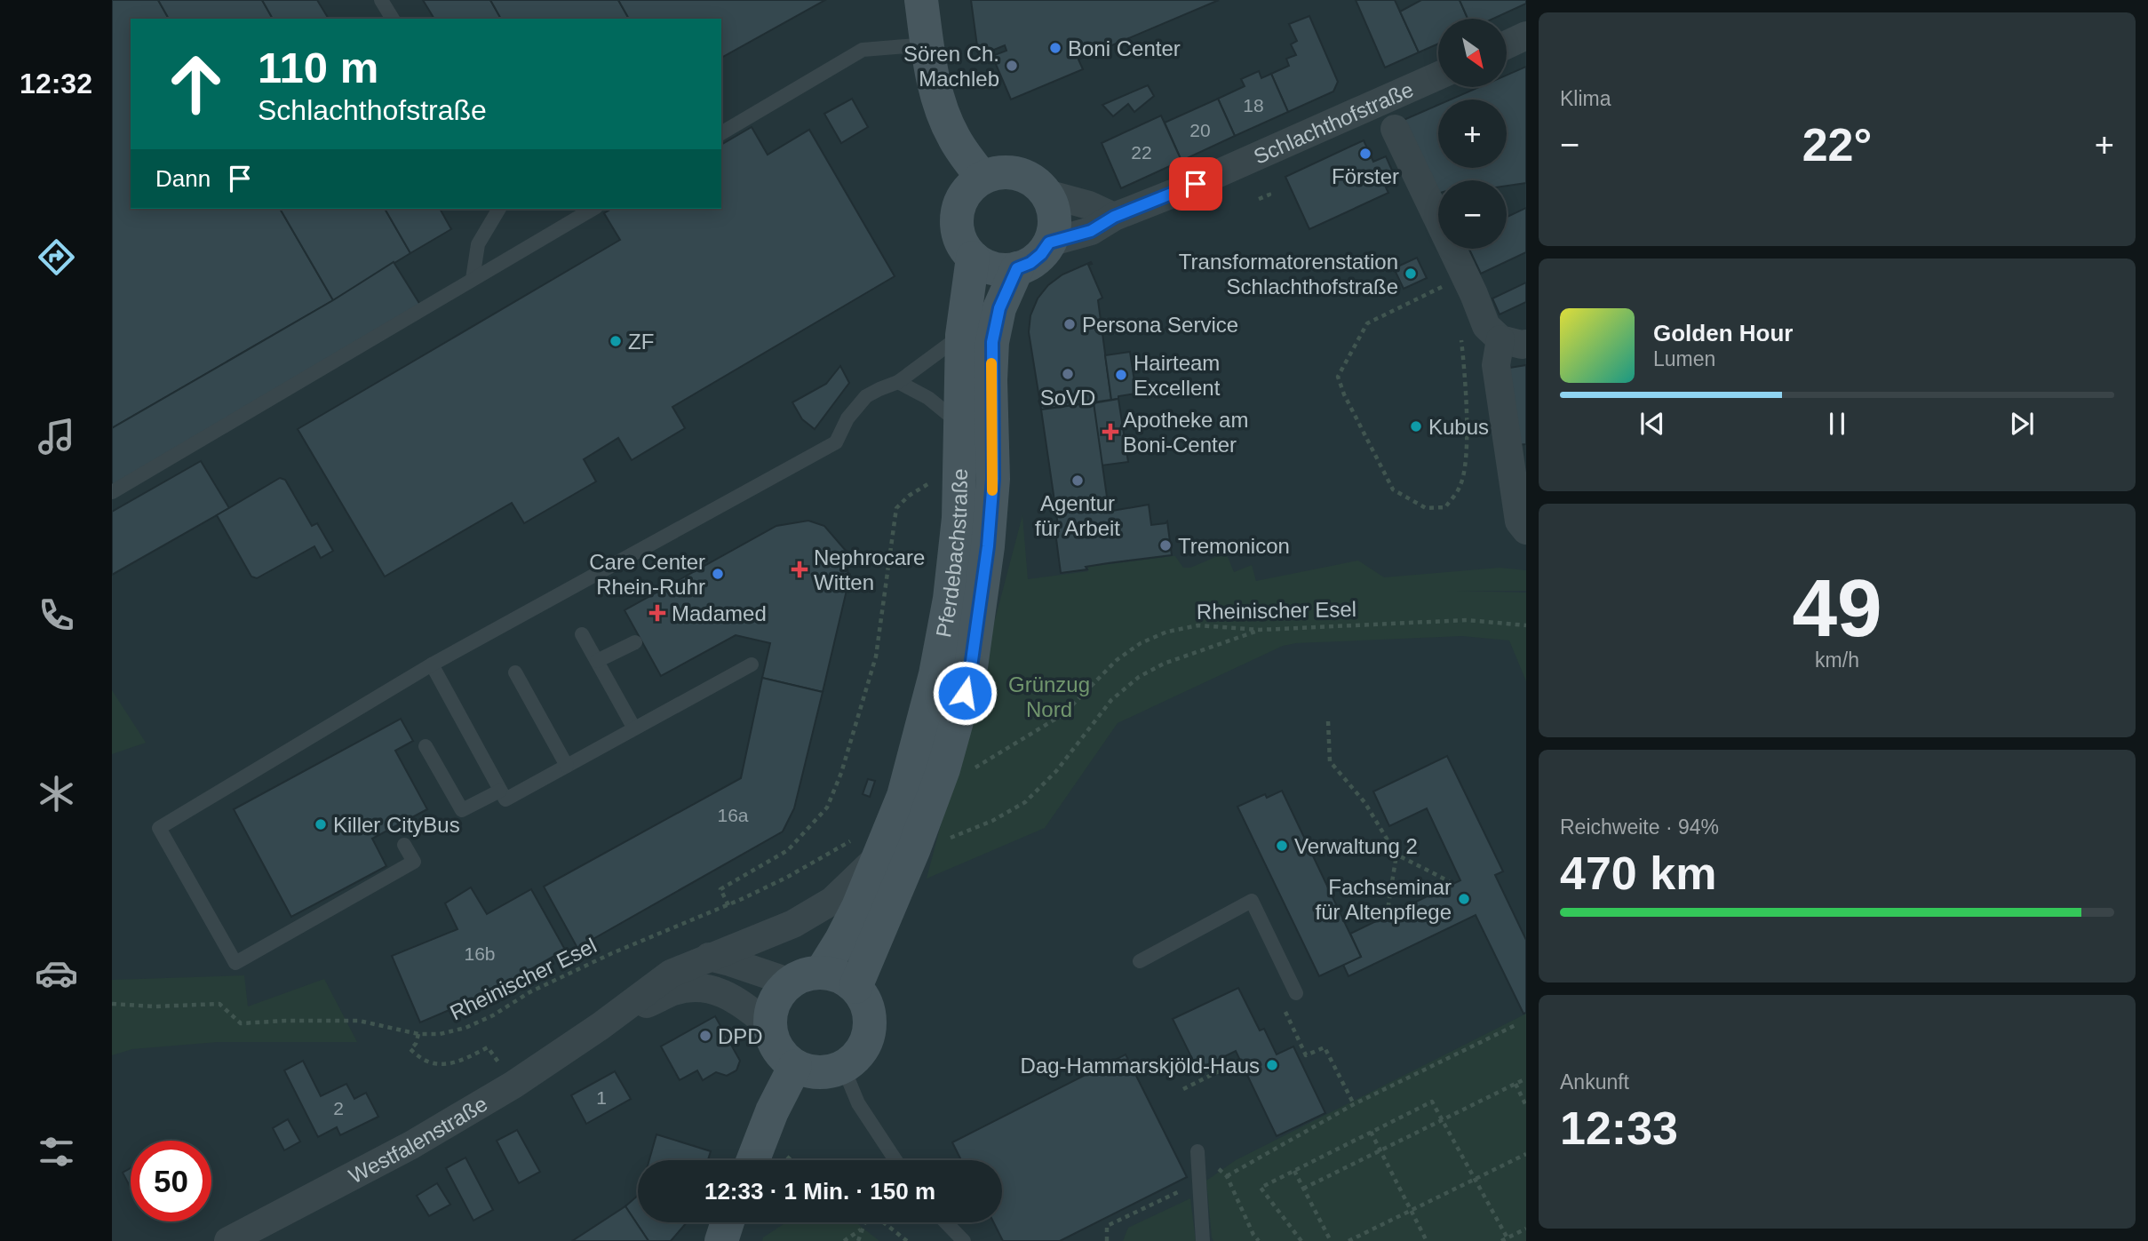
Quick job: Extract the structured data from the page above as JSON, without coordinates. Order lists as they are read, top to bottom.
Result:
{
  "streets": {
    "main road": ["Pferdebachstraße"],
    "street": ["Schlachthofstraße", "Westfalenstraße"],
    "path": ["Rheinischer Esel"]
  },
  "crossings": [
    ["Schlachthofstraße", "Pferdebachstraße"],
    ["Pferdebachstraße", "Westfalenstraße"]
  ],
  "parks": ["Grünzug Nord"],
  "places": {
    "other": [
      "Boni Center",
      "Sören Ch. Machleb",
      "Förster",
      "Transformatorenstation Schlachthofstraße",
      "Persona Service",
      "ZF",
      "SoVD",
      "Hairteam Excellent",
      "Kubus",
      "Agentur für Arbeit",
      "Tremonicon",
      "Care Center Rhein-Ruhr",
      "Killer CityBus",
      "Verwaltung 2",
      "Fachseminar für Altenpflege",
      "DPD",
      "Dag-Hammarskjöld-Haus"
    ],
    "health": ["Apotheke am Boni-Center", "Nephrocare Witten", "Madamed"]
  },
  "house_numbers": [
    "18",
    "20",
    "22",
    "16a",
    "16b",
    "1",
    "2"
  ],
  "north": "bottom right",
  "page": {
    "tabs": "12:32",
    "tile": [
      "Klima",
      ["49", "km/h"],
      ["Reichweite · 94%", "470 km"],
      ["Ankunft", "12:33"]
    ],
    "map_buttons": ["+", "−"],
    "turn": ["110 m", "Schlachthofstraße"],
    "heat": ["−", "22°", "+"],
    "then": "Dann",
    "song": ["Golden Hour", "Lumen"],
    "limit": "50",
    "trip": "12:33 · 1 Min. · 150 m"
  }
}
